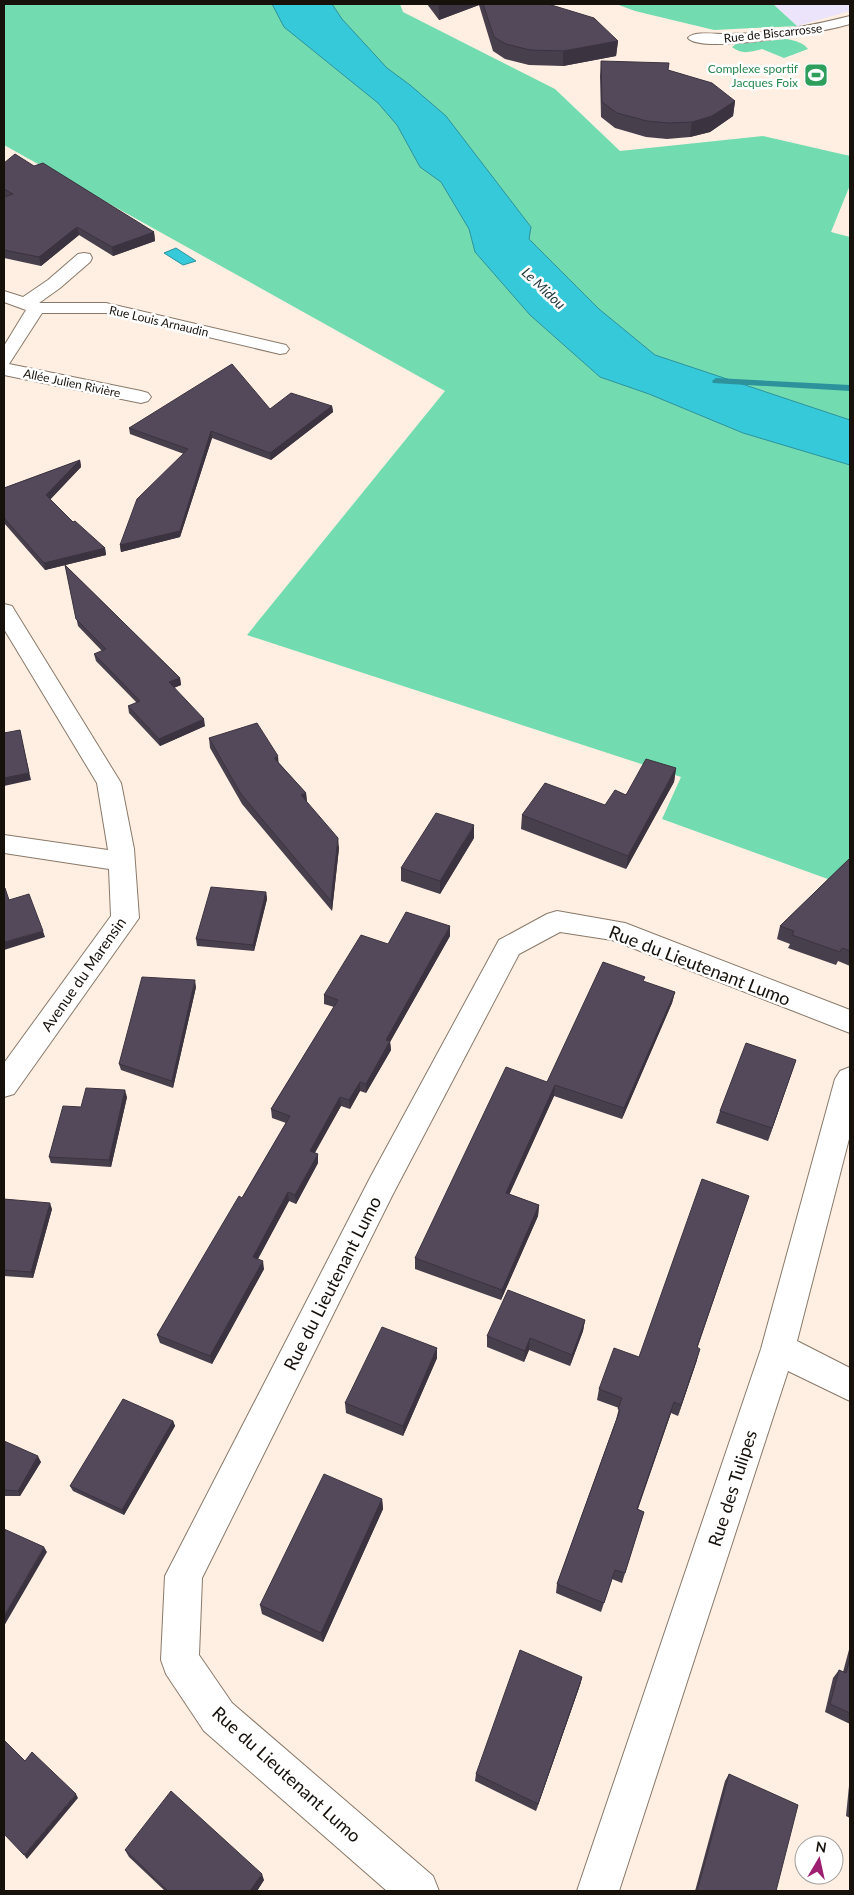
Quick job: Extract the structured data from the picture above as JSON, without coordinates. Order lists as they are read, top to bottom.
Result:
{
  "streets": {
    "street": [
      "Rue de Biscarrosse",
      "Rue Louis Arnaudin",
      "Allée Julien Rivière",
      "Rue du Lieutenant Lumo",
      "Avenue du Marensin",
      "Rue des Tulipes"
    ]
  },
  "water": ["Le Midou"],
  "places": {
    "sports": ["Complexe sportif Jacques Foix"]
  },
  "north": "top"
}
